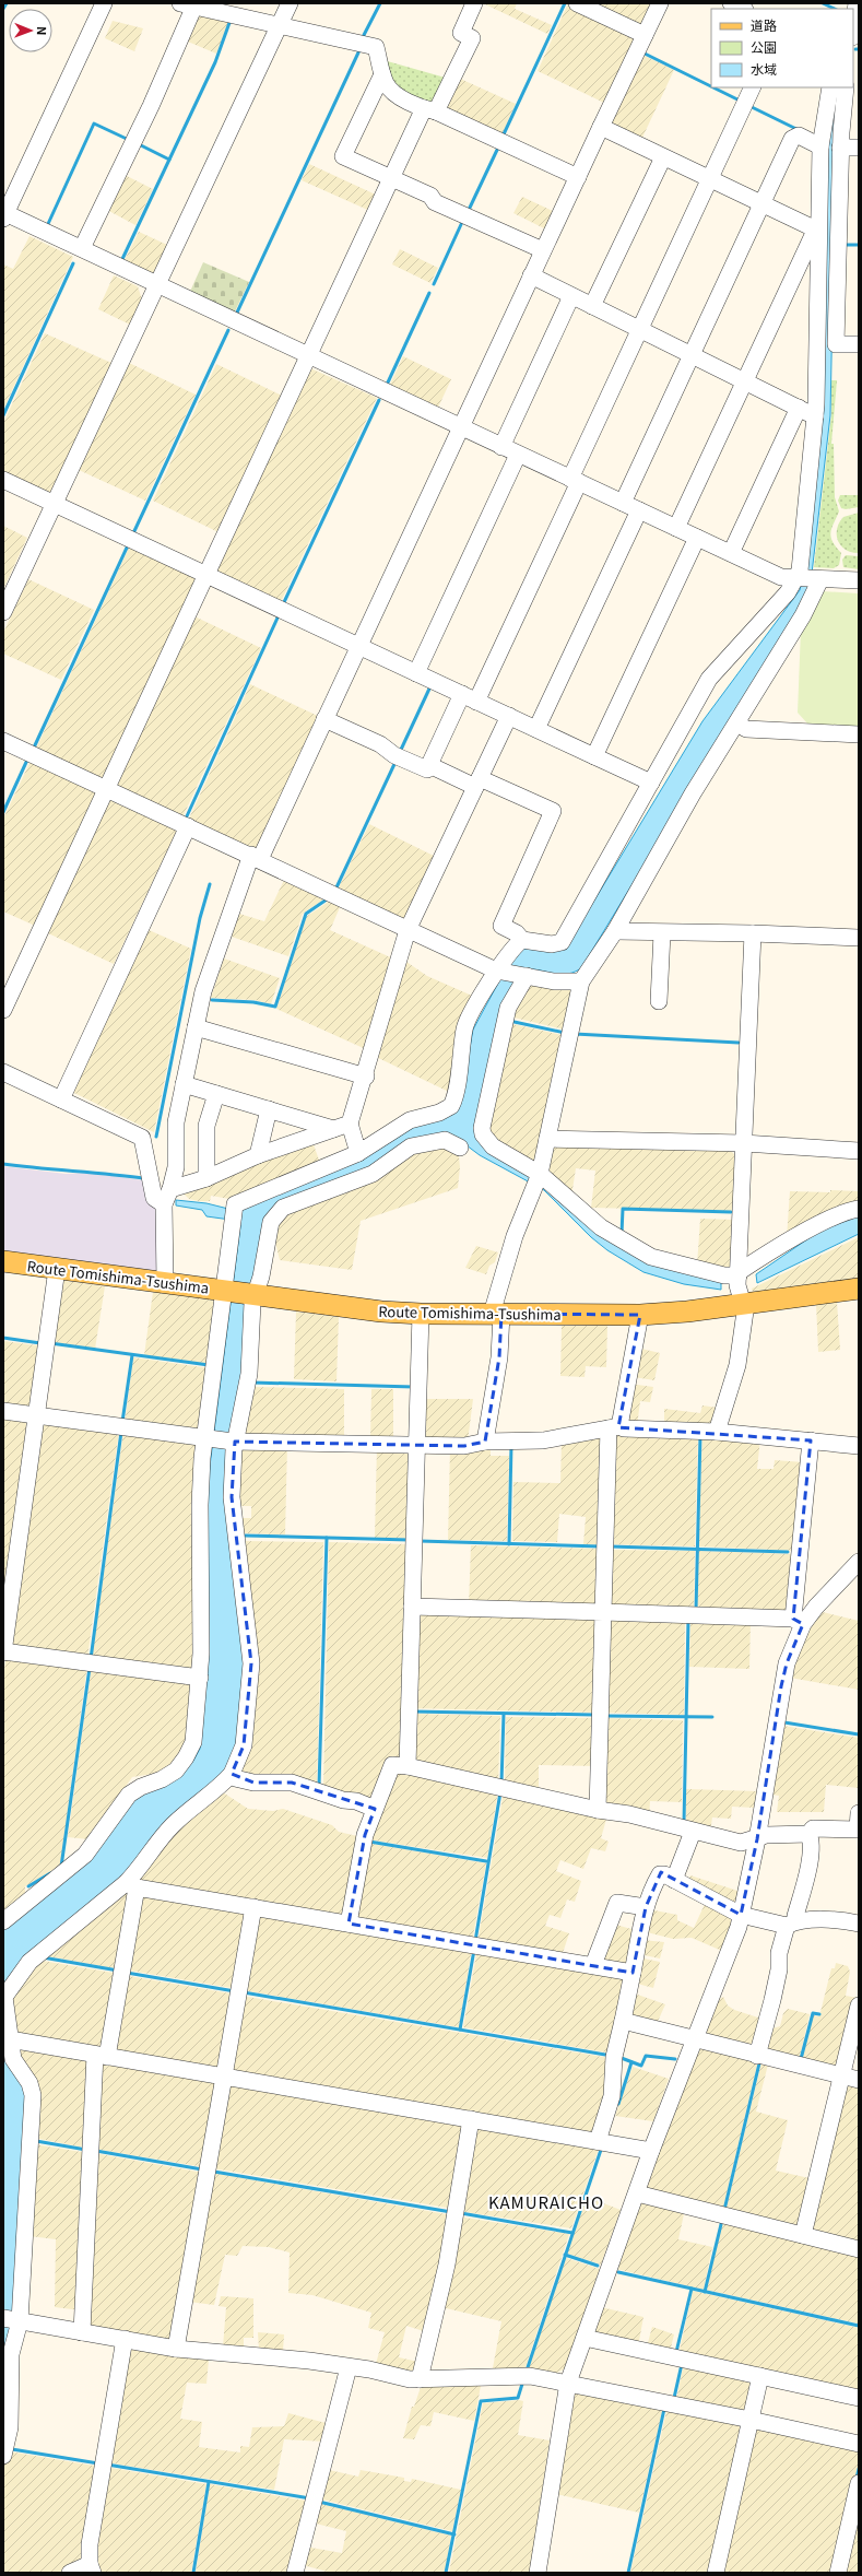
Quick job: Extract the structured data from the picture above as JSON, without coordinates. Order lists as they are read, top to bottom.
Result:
{
  "streets": {
    "main road": ["Route Tomishima-Tsushima"]
  },
  "districts": ["KAMURAICHO"],
  "legend": ["道路", "公園", "水域"],
  "north": "right"
}
